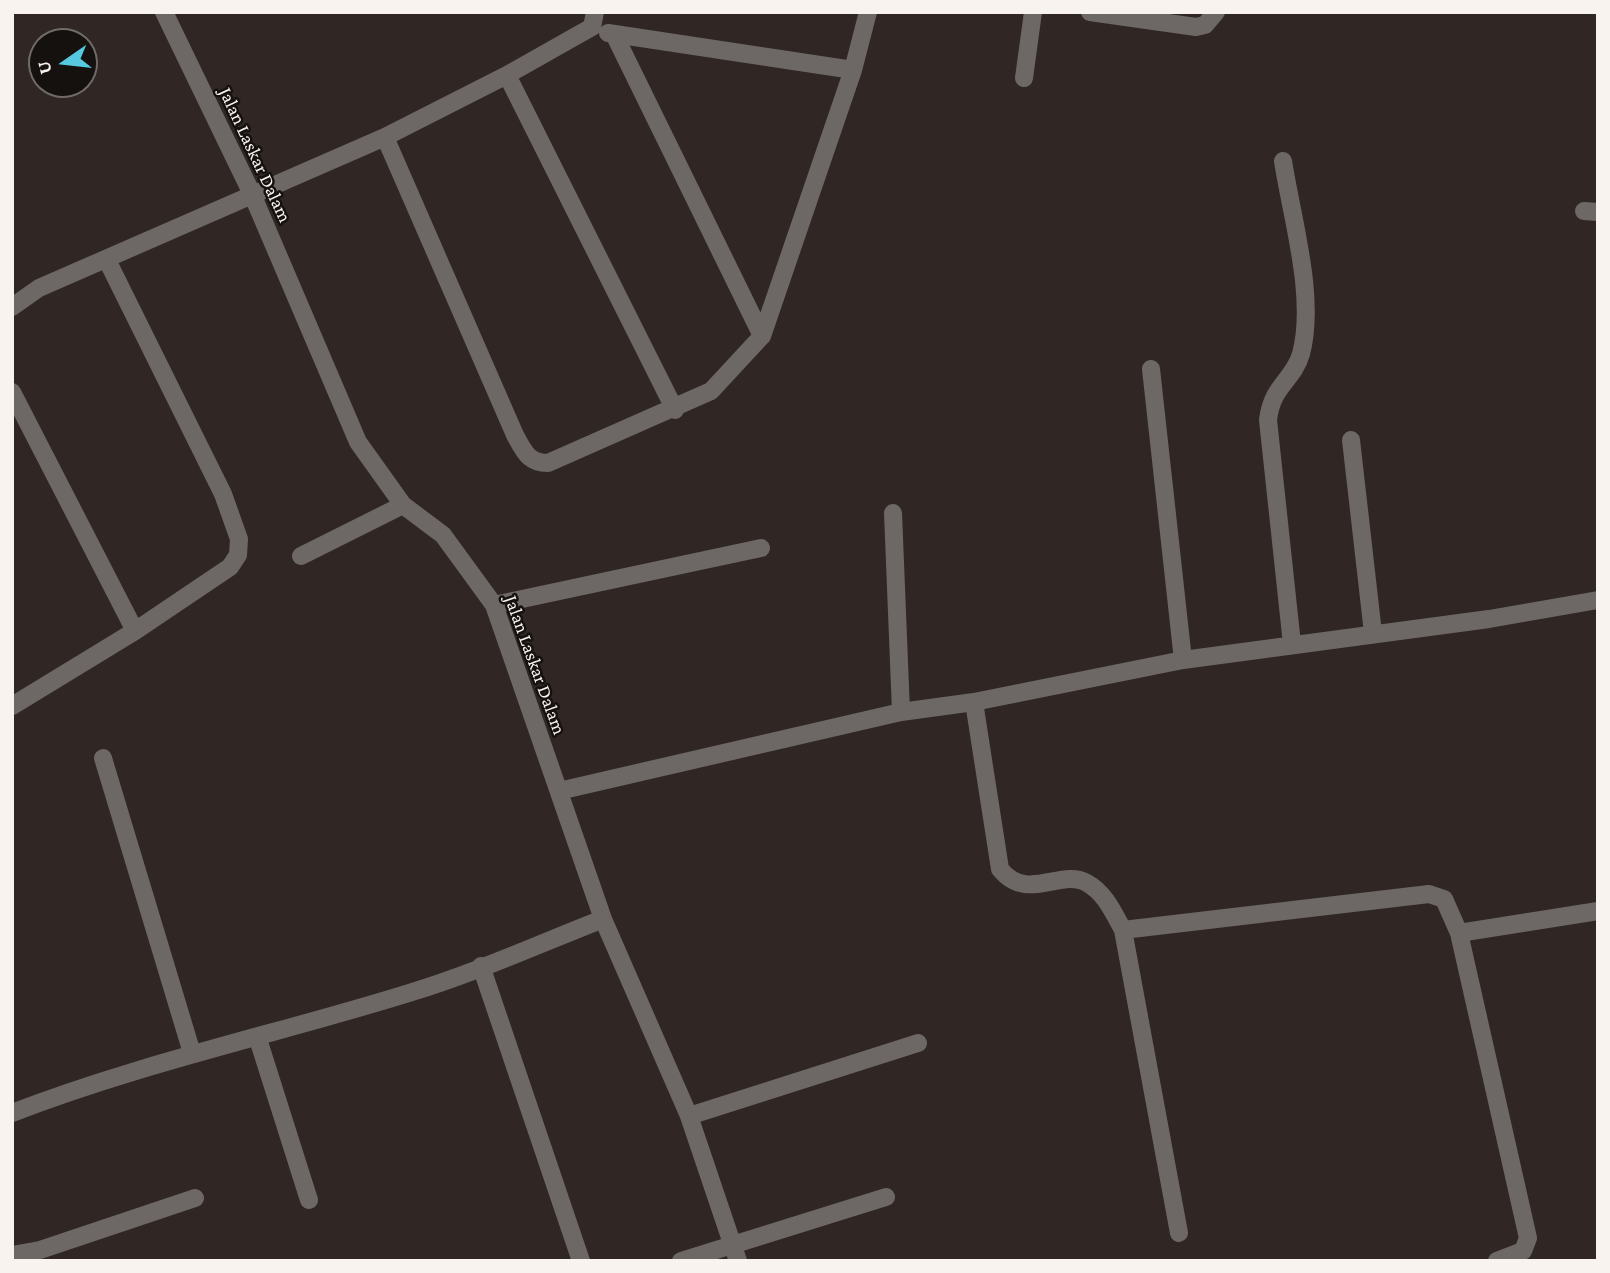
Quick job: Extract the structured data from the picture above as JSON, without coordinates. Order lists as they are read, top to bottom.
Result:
{
  "streets": {
    "street": ["Jalan Laskar Dalam"]
  },
  "north": "left"
}
